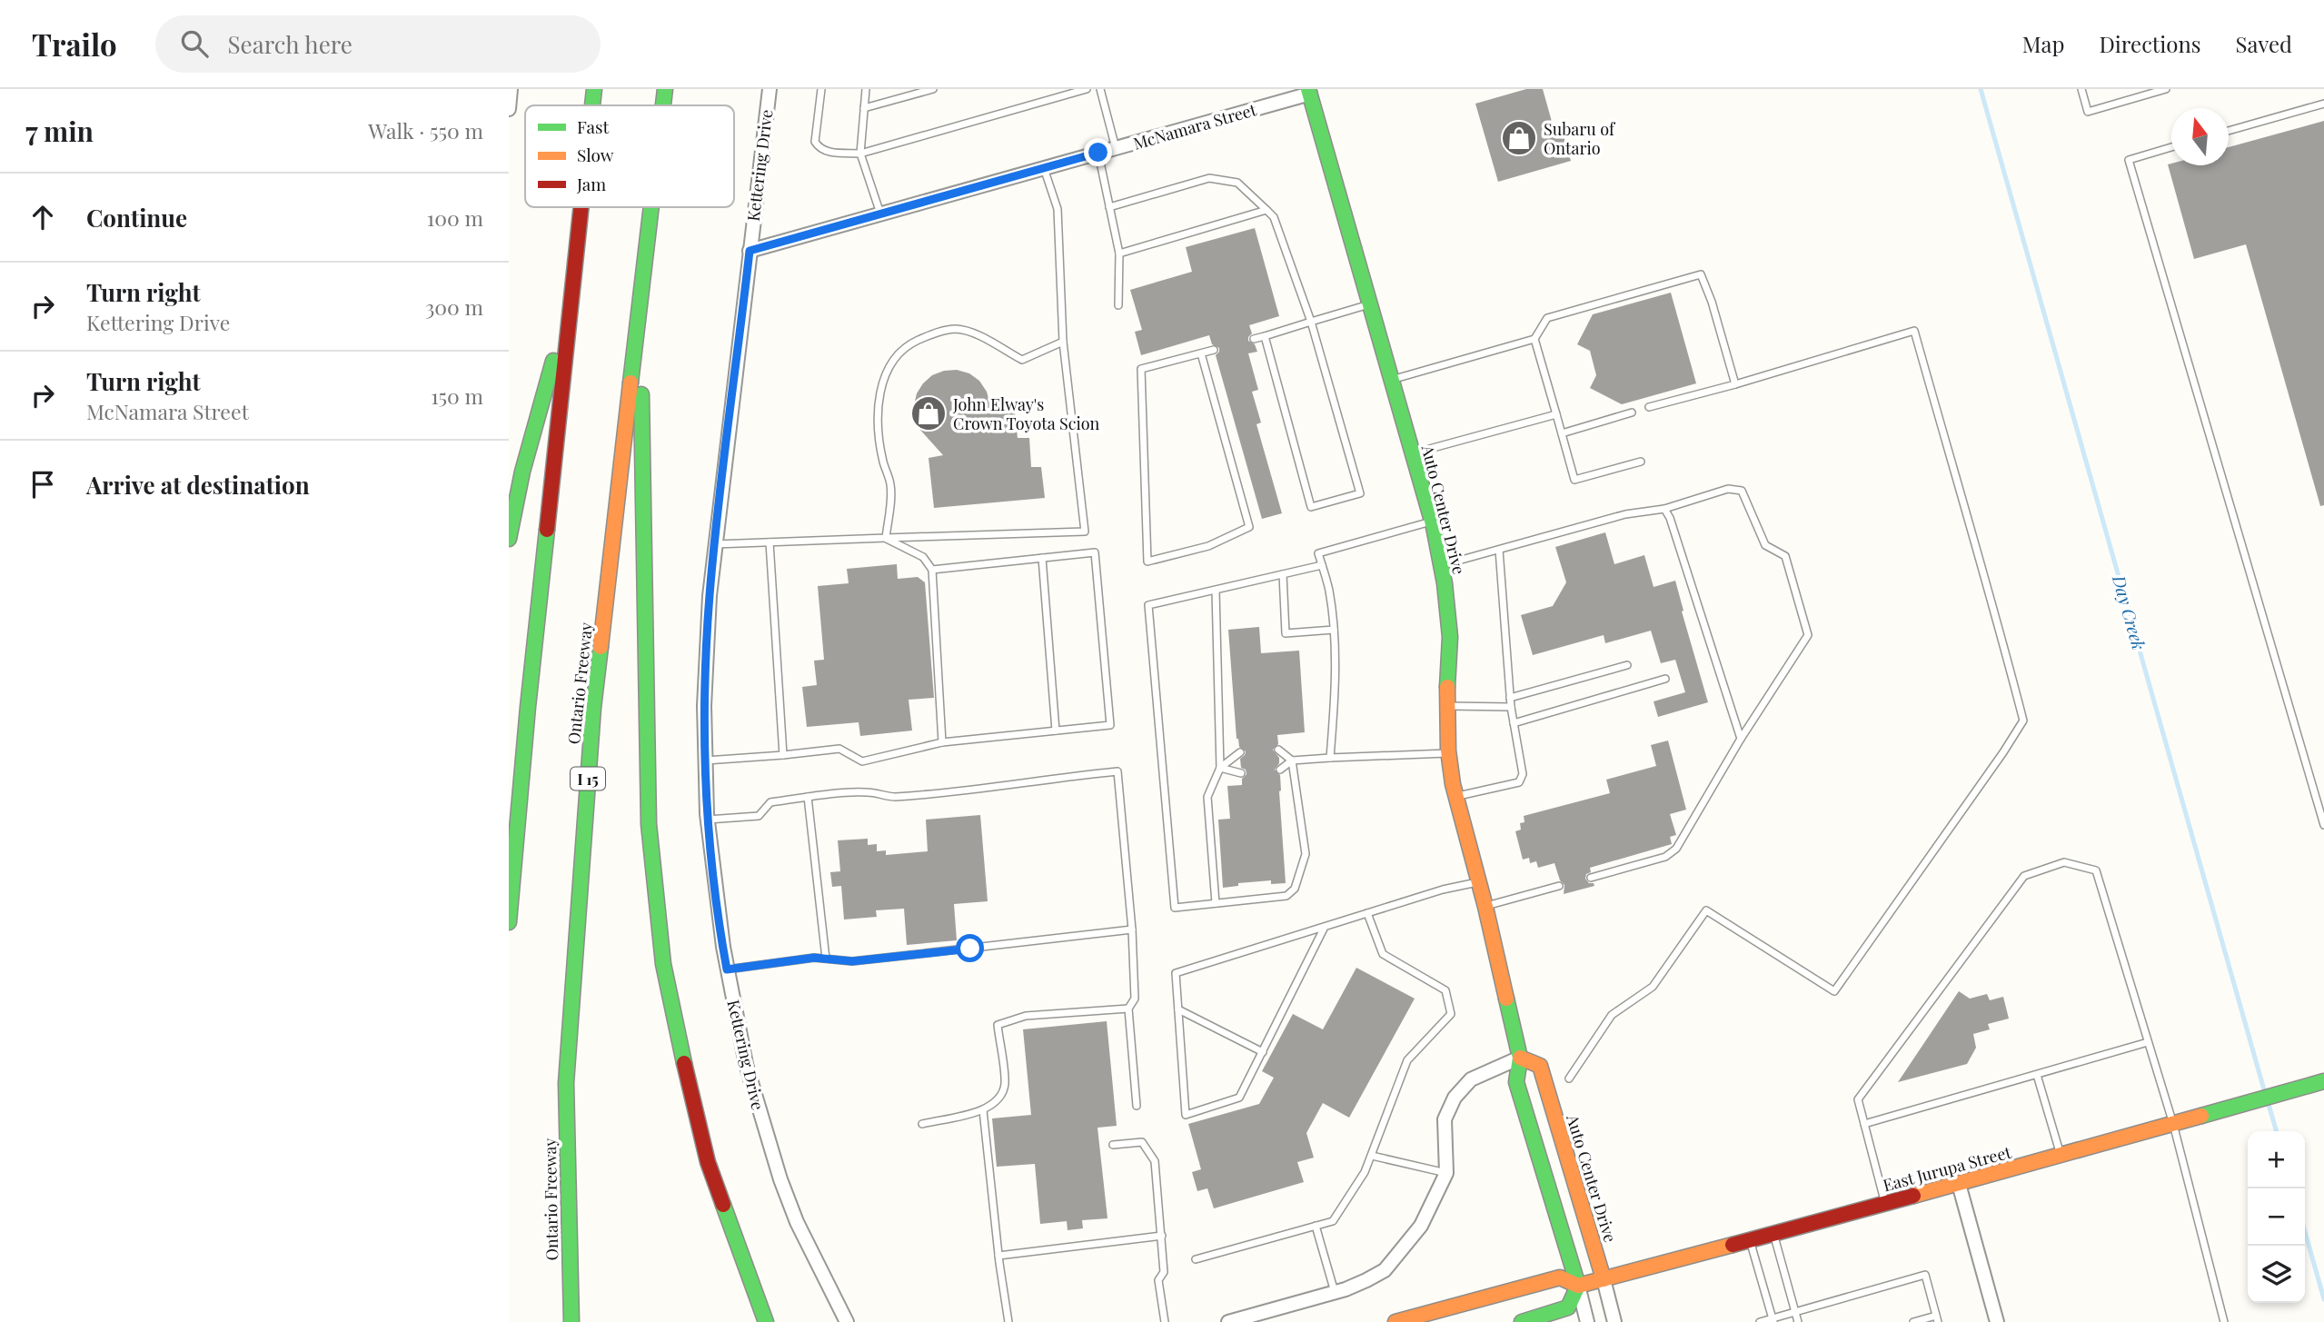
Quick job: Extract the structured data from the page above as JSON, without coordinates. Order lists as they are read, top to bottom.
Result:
{
  "streets": {
    "main road": [
      "Auto Center Drive",
      "Ontario Freeway",
      "I 15",
      "East Jurupa Street"
    ],
    "street": ["McNamara Street", "Kettering Drive"]
  },
  "crossings": [
    ["McNamara Street", "Kettering Drive"],
    ["McNamara Street", "Auto Center Drive"],
    ["Auto Center Drive", "East Jurupa Street"]
  ],
  "water": ["Day Creek"],
  "places": {
    "shop": ["Subaru of Ontario", "John Elway's Crown Toyota Scion"]
  },
  "legend": ["Fast", "Slow", "Jam"],
  "north": "top",
  "page": {
    "header": "Trailo",
    "search": "Search here",
    "nav": ["Map", "Directions", "Saved"],
    "heading": ["7 min", "Walk · 550 m"],
    "list": [
      ["Continue", "100 m"],
      ["Turn right", "Kettering Drive", "300 m"],
      ["Turn right", "McNamara Street", "150 m"],
      "Arrive at destination"
    ],
    "map_buttons": ["+", "−"]
  }
}
